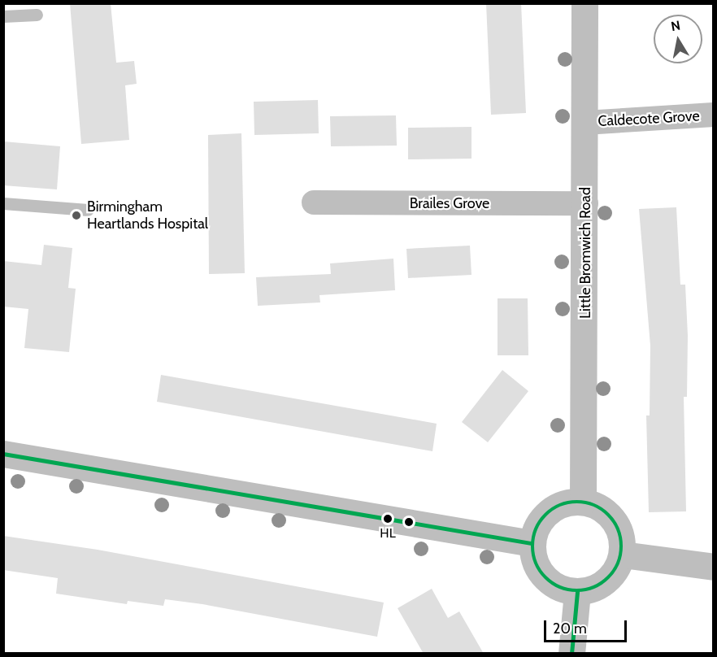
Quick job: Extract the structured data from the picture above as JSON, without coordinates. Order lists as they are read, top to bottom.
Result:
{
  "streets": {
    "street": ["Caldecote Grove", "Brailes Grove", "Little Bromwich Road"]
  },
  "crossings": [
    ["Caldecote Grove", "Little Bromwich Road"],
    ["Brailes Grove", "Little Bromwich Road"]
  ],
  "places": ["Birmingham Heartlands Hospital", "HL"],
  "scale_bar": "20 m",
  "north": "top"
}
